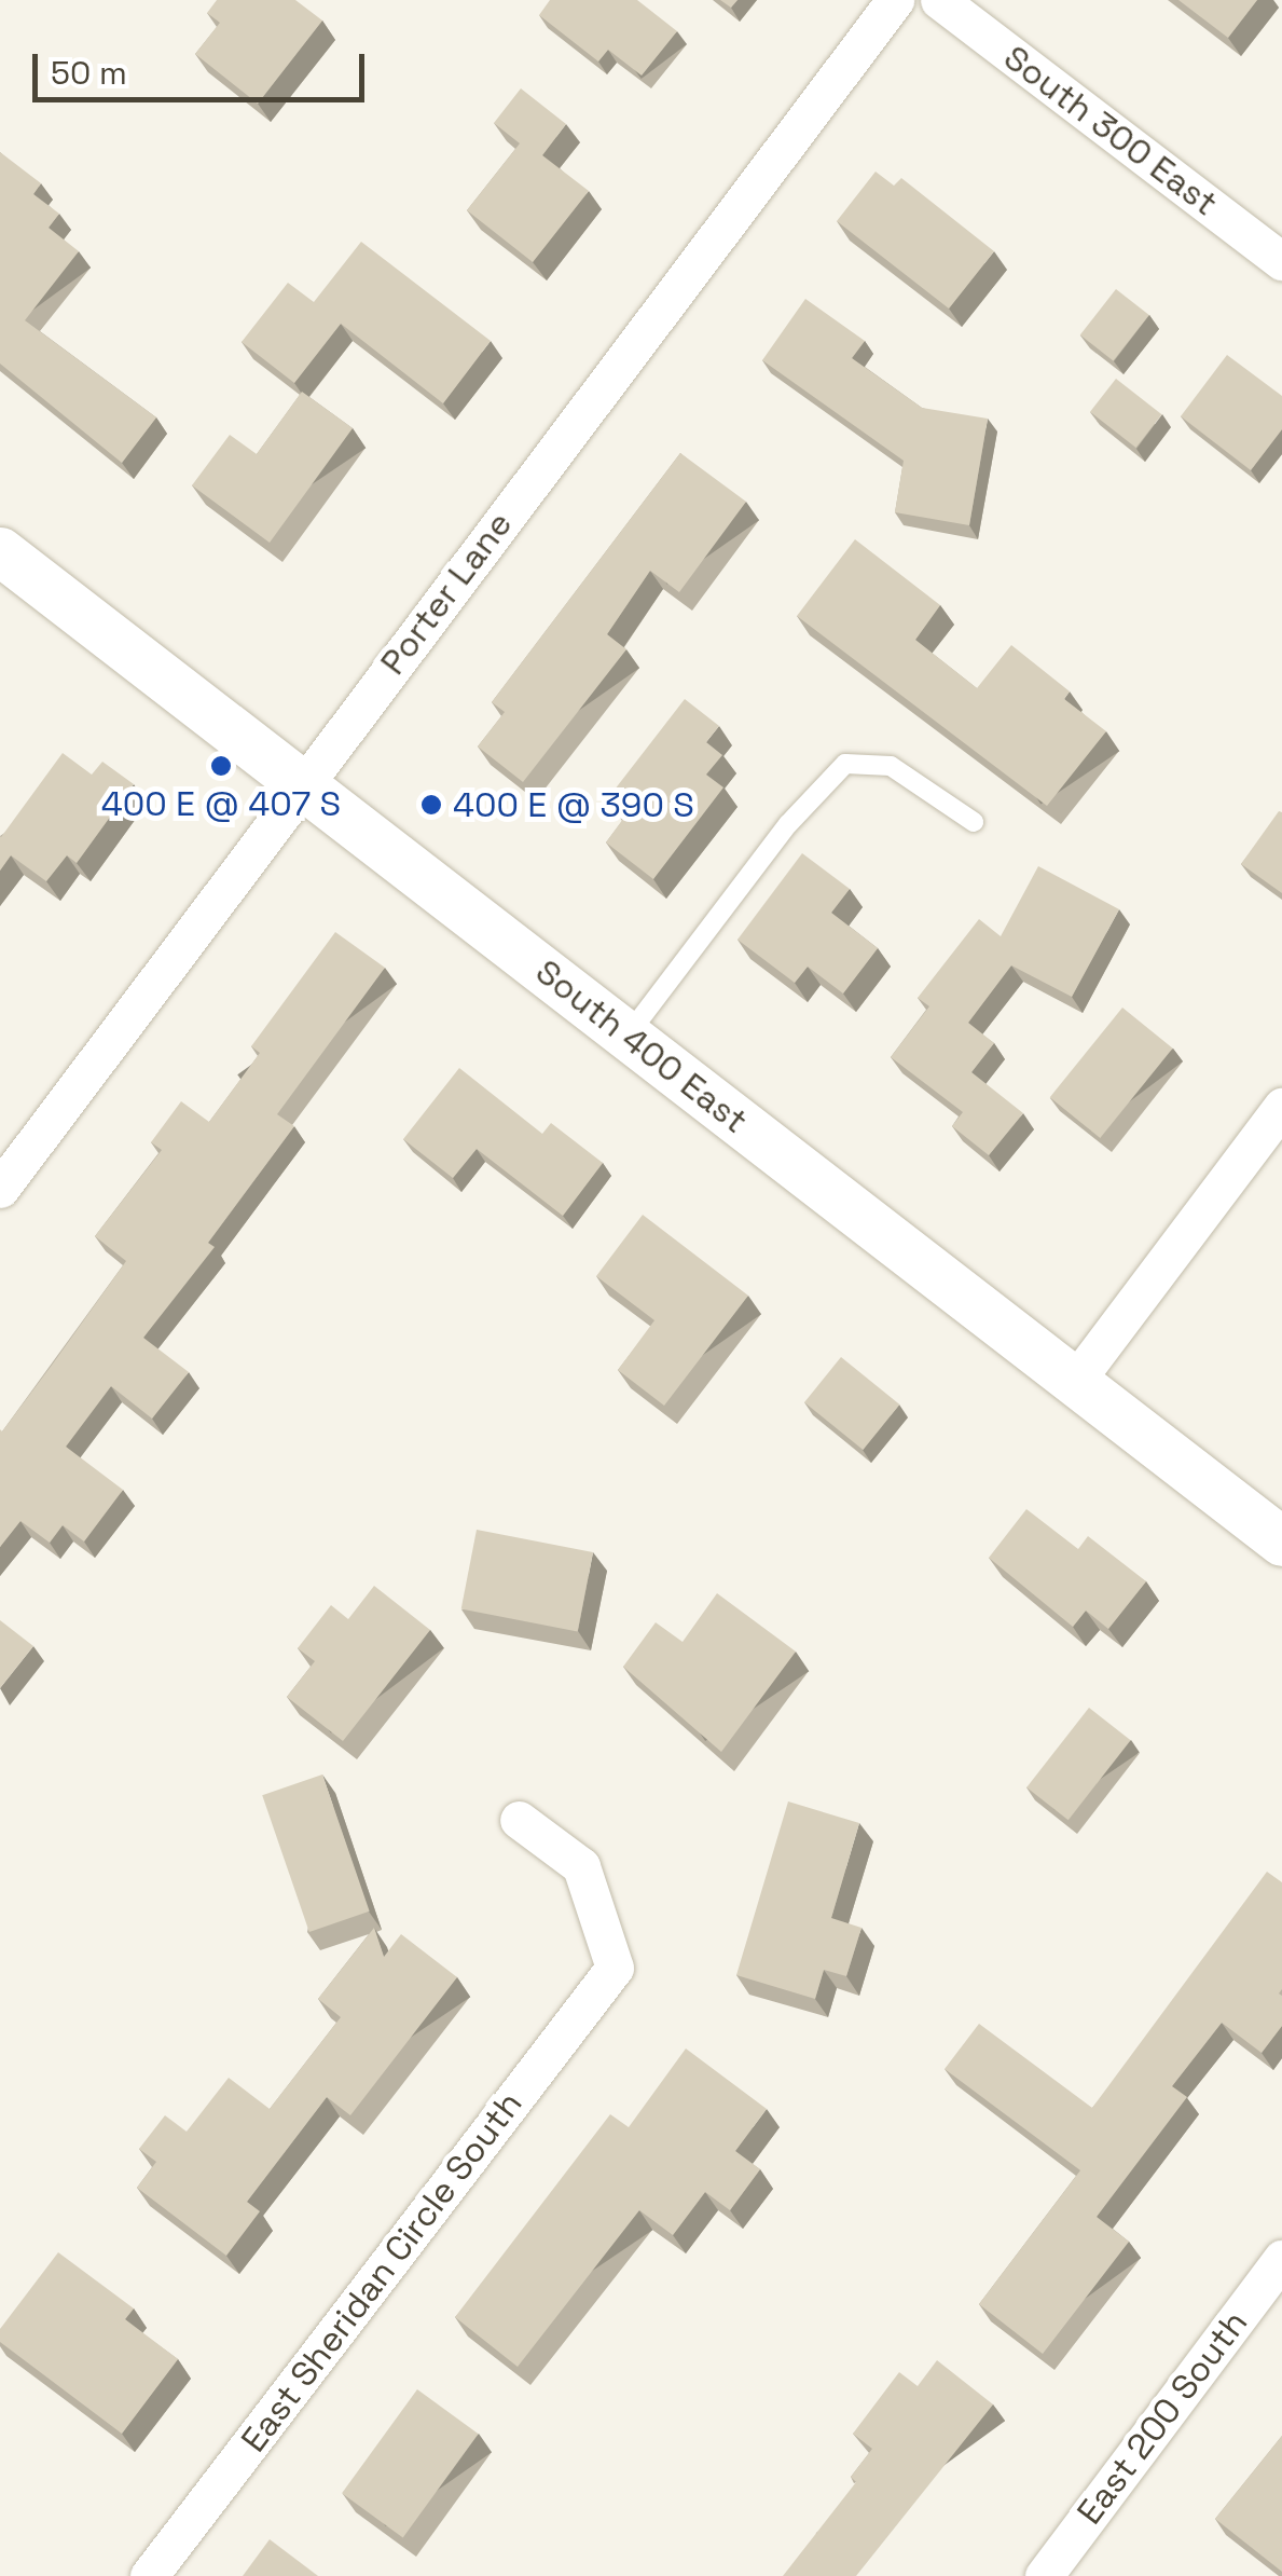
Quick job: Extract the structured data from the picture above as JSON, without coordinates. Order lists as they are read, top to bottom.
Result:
{
  "streets": {
    "street": [
      "South 300 East",
      "Porter Lane",
      "South 400 East",
      "East Sheridan Circle South",
      "East 200 South"
    ]
  },
  "crossings": [
    ["Porter Lane", "South 400 East"]
  ],
  "places": ["400 E @ 407 S", "400 E @ 390 S"],
  "scale_bar": "50 m"
}
